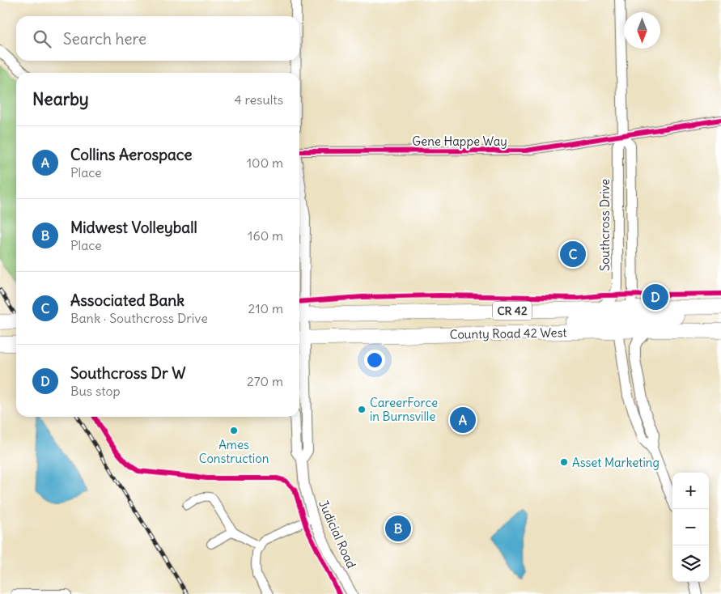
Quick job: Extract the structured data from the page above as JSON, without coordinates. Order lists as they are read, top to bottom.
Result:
{
  "streets": {
    "highway": ["CR 42", "County Road 42 West"],
    "street": ["Gene Happe Way", "Southcross Drive", "Judicial Road"]
  },
  "crossings": [
    ["Gene Happe Way", "Southcross Drive"],
    ["Southcross Drive", "County Road 42 West"],
    ["County Road 42 West", "Judicial Road"]
  ],
  "places": ["CareerForce in Burnsville", "Ames Construction", "Asset Marketing"],
  "north": "bottom",
  "page": {
    "search": "Search here",
    "heading": ["Nearby", "4 results"],
    "list": [
      {
        "mark": "A",
        "name": "Collins Aerospace",
        "note": "Place",
        "value": "100 m"
      },
      {
        "mark": "B",
        "name": "Midwest Volleyball",
        "note": "Place",
        "value": "160 m"
      },
      {
        "mark": "C",
        "name": "Associated Bank",
        "note": "Bank · Southcross Drive",
        "value": "210 m"
      },
      {
        "mark": "D",
        "name": "Southcross Dr W",
        "note": "Bus stop",
        "value": "270 m"
      }
    ],
    "pins": [
      "C",
      "D",
      "A",
      "B"
    ],
    "map_buttons": ["+", "−"]
  }
}
